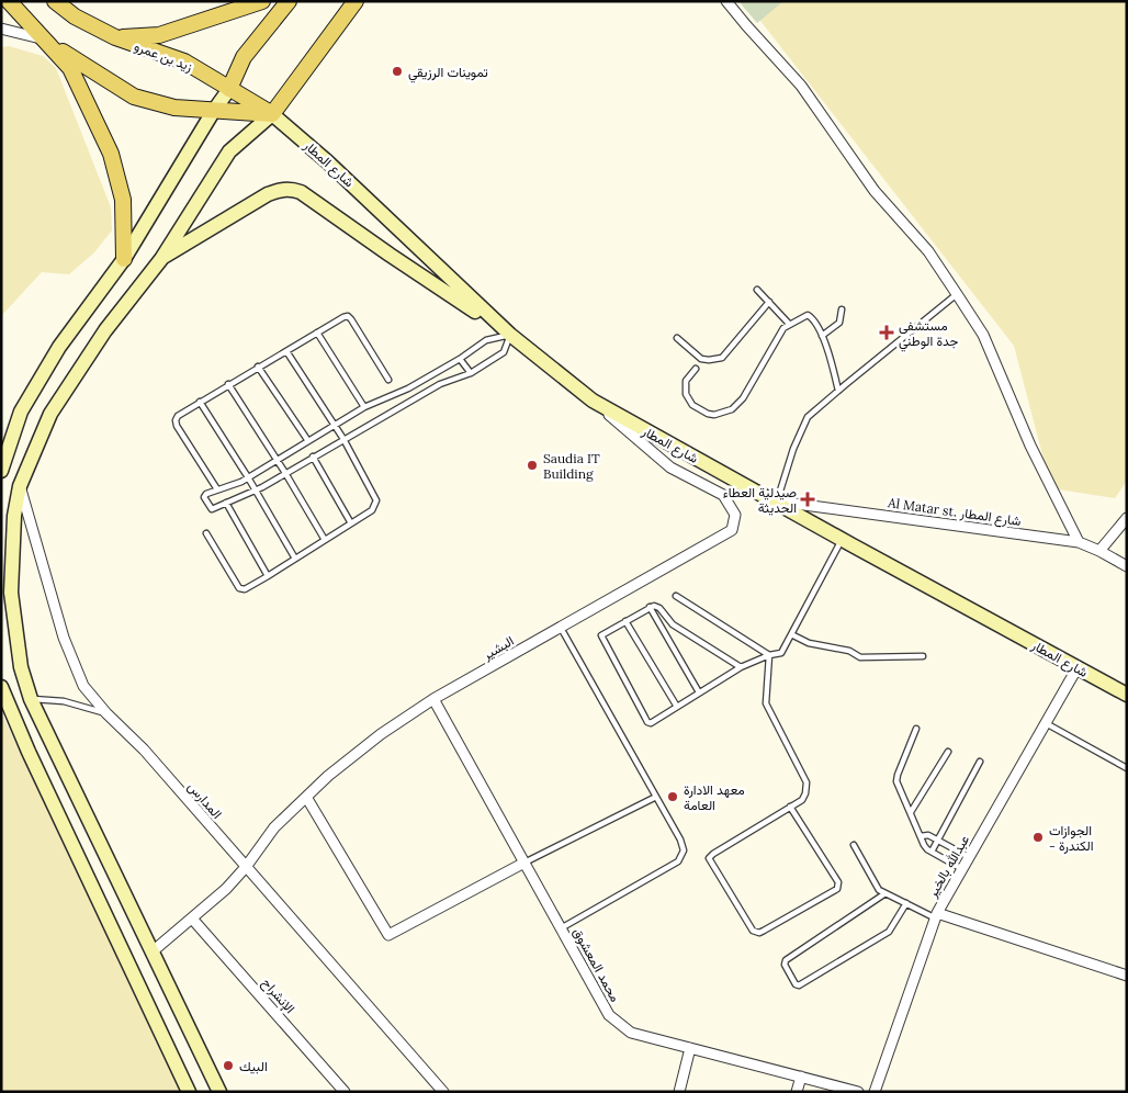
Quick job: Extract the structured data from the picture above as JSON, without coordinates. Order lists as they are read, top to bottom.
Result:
{
  "streets": {
    "main road": ["زيد بن عمرو", "شارع المطار"],
    "street": [
      "Al Matar st. شارع المطار",
      "البشير",
      "المدارس",
      "عبدالله بالخير",
      "محمد المعشوق",
      "الإنشراح"
    ]
  },
  "crossings": [
    ["زيد بن عمرو", "شارع المطار"],
    ["شارع المطار", "Al Matar st. شارع المطار"],
    ["شارع المطار", "البشير"],
    ["شارع المطار", "عبدالله بالخير"],
    ["البشير", "المدارس"],
    ["البشير", "محمد المعشوق"],
    ["البشير", "الإنشراح"]
  ],
  "places": {
    "other": [
      "تموينات الرزيقي",
      "Saudia IT Building",
      "معهد الادارة العامة",
      "الجوازات - الكندرة",
      "البيك"
    ],
    "health": ["مستشفى جدة الوطني", "صيدلية العطاء الحديثة"]
  }
}
